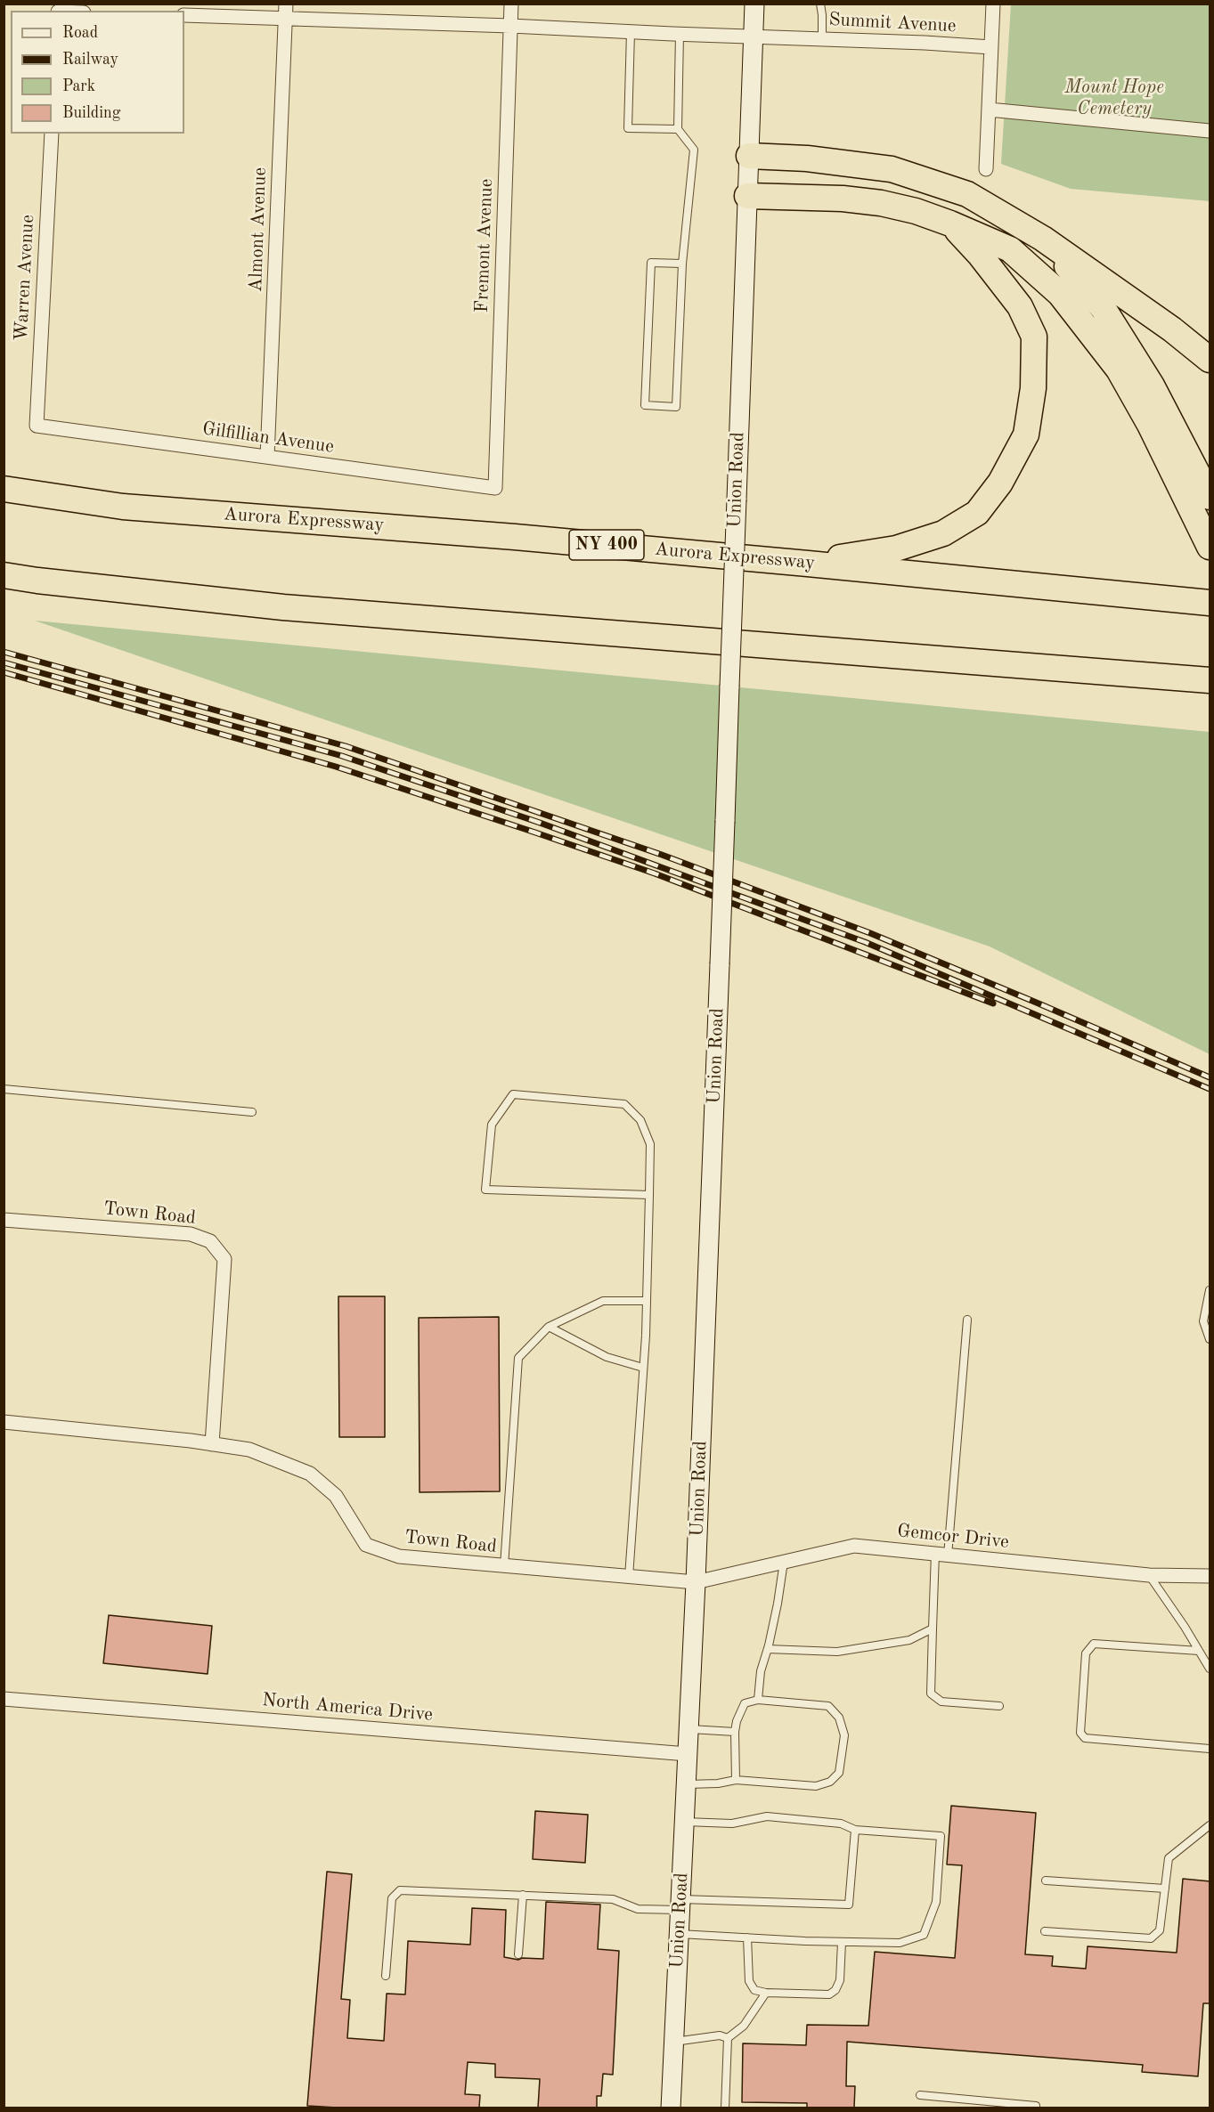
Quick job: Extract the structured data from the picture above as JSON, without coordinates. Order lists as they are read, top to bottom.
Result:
{
  "streets": {
    "highway": ["Aurora Expressway", "NY 400"],
    "main road": ["Union Road"],
    "street": [
      "Summit Avenue",
      "Almont Avenue",
      "Fremont Avenue",
      "Warren Avenue",
      "Gilfillian Avenue",
      "Town Road",
      "Gemcor Drive",
      "North America Drive"
    ]
  },
  "crossings": [
    ["Summit Avenue", "Almont Avenue"],
    ["Summit Avenue", "Fremont Avenue"],
    ["Summit Avenue", "Union Road"],
    ["Almont Avenue", "Gilfillian Avenue"],
    ["Fremont Avenue", "Gilfillian Avenue"],
    ["Warren Avenue", "Gilfillian Avenue"],
    ["Union Road", "Town Road"],
    ["Union Road", "Gemcor Drive"],
    ["Union Road", "North America Drive"],
    ["Town Road", "Gemcor Drive"]
  ],
  "parks": ["Mount Hope Cemetery"],
  "legend": [
    "Road",
    "Railway",
    "Park",
    "Building"
  ]
}
